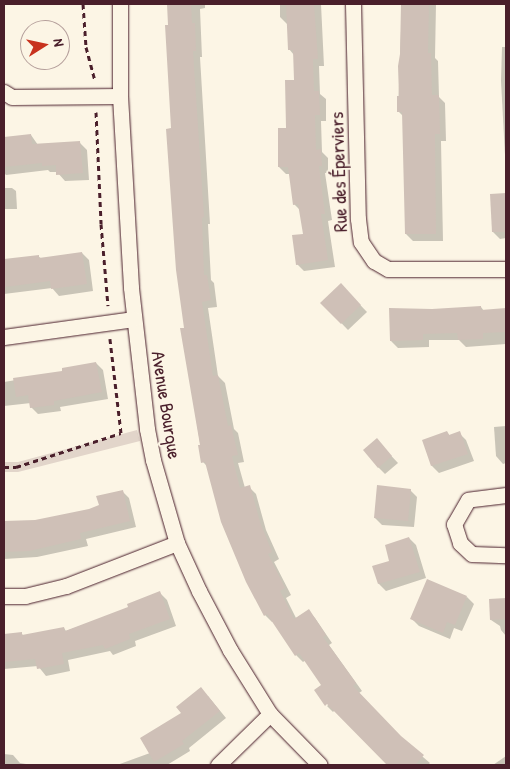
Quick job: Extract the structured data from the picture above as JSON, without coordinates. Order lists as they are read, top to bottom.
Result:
{
  "streets": {
    "street": ["Rue des Éperviers", "Avenue Bourque"]
  },
  "north": "right"
}
